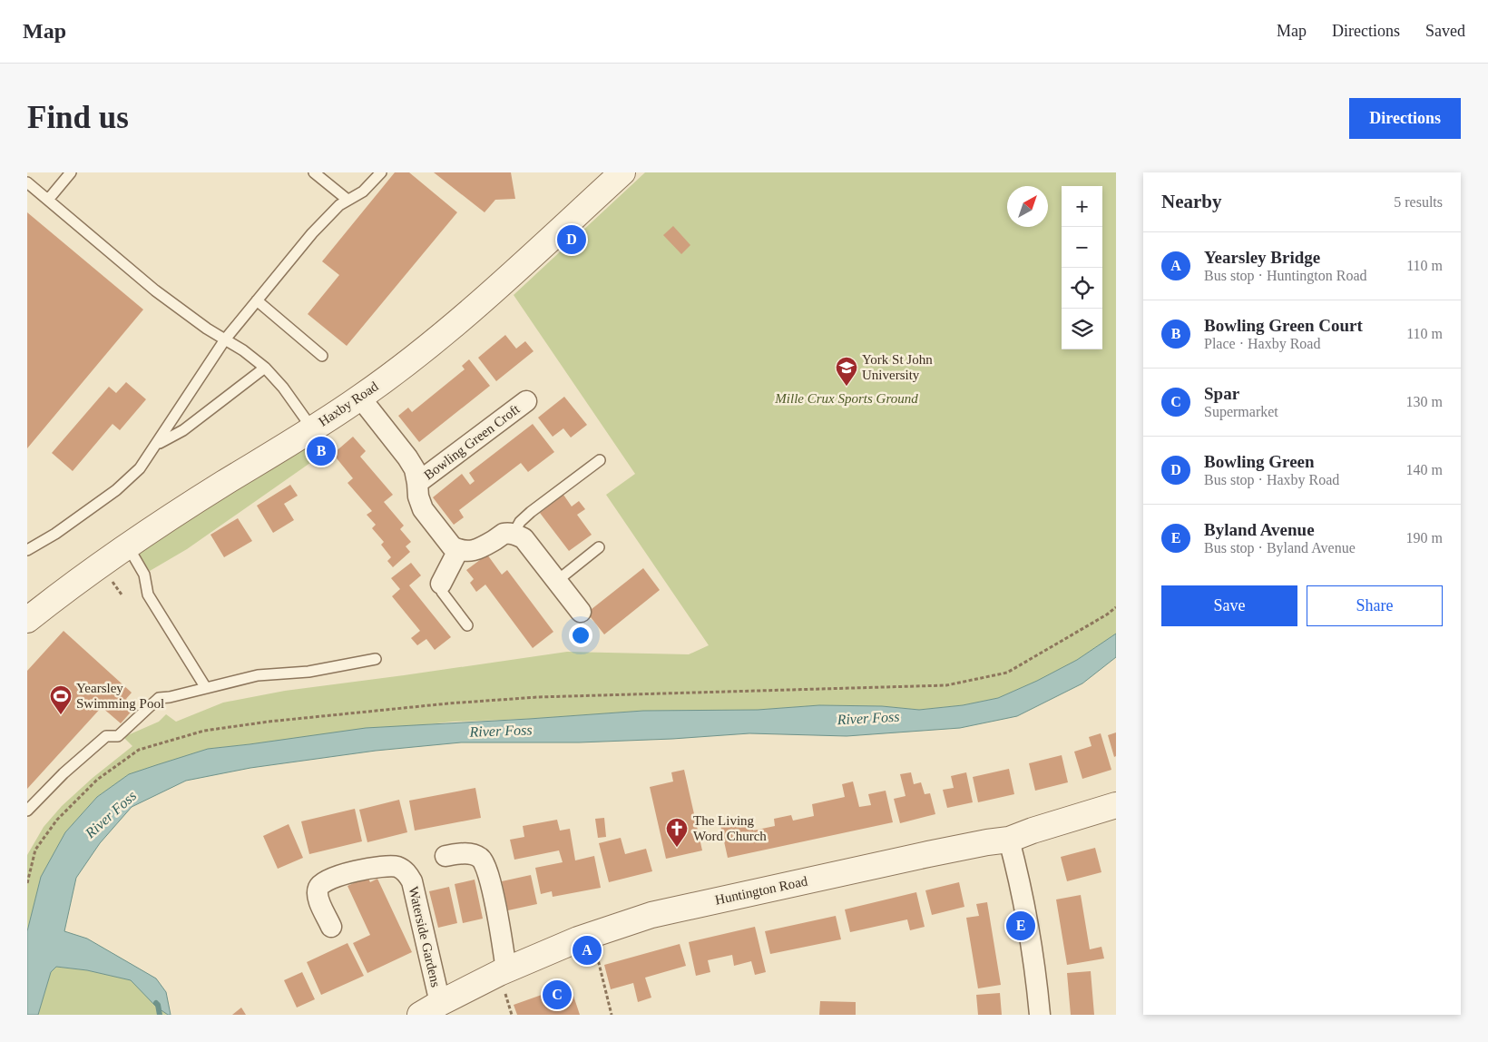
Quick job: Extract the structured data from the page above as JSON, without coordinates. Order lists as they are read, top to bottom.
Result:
{
  "streets": {
    "street": [
      "Haxby Road",
      "Bowling Green Croft",
      "Huntington Road",
      "Waterside Gardens"
    ]
  },
  "crossings": [
    ["Huntington Road", "Waterside Gardens"]
  ],
  "water": ["River Foss"],
  "parks": ["Mille Crux Sports Ground"],
  "places": {
    "school or university": ["York St John University"],
    "sports": ["Yearsley Swimming Pool"],
    "church": ["The Living Word Church"]
  },
  "north": "top right",
  "page": {
    "header": "Map",
    "nav": ["Map", "Directions", "Saved"],
    "buttons": [
      "Directions",
      ["Save", "Share"]
    ],
    "title": "Find us",
    "heading": ["Nearby", "5 results"],
    "map_buttons": ["+", "−"],
    "pins": [
      "D",
      "B",
      "E",
      "A",
      "C"
    ],
    "list": [
      {
        "mark": "A",
        "name": "Yearsley Bridge",
        "note": "Bus stop · Huntington Road",
        "value": "110 m"
      },
      {
        "mark": "B",
        "name": "Bowling Green Court",
        "note": "Place · Haxby Road",
        "value": "110 m"
      },
      {
        "mark": "C",
        "name": "Spar",
        "note": "Supermarket",
        "value": "130 m"
      },
      {
        "mark": "D",
        "name": "Bowling Green",
        "note": "Bus stop · Haxby Road",
        "value": "140 m"
      },
      {
        "mark": "E",
        "name": "Byland Avenue",
        "note": "Bus stop · Byland Avenue",
        "value": "190 m"
      }
    ]
  }
}
